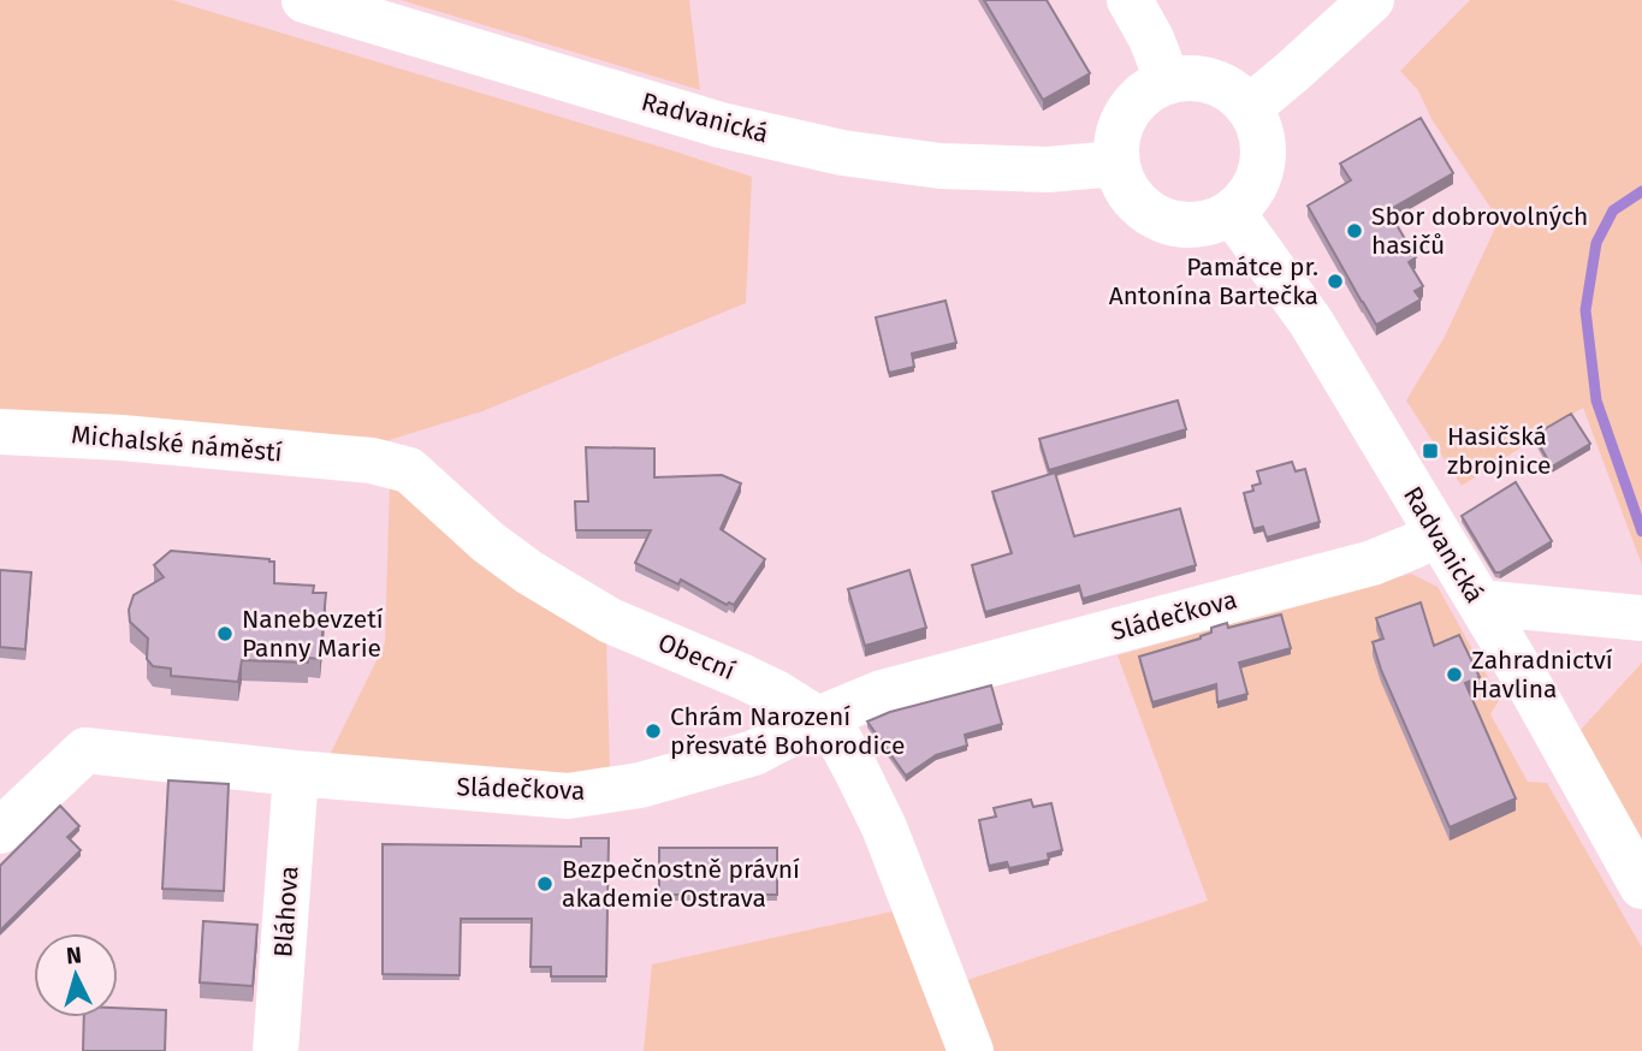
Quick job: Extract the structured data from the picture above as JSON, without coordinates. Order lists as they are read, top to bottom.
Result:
{
  "streets": {
    "street": [
      "Radvanická",
      "Michalské náměstí",
      "Sládečkova",
      "Obecní",
      "Bláhova"
    ]
  },
  "crossings": [
    ["Radvanická", "Sládečkova"],
    ["Michalské náměstí", "Obecní"],
    ["Sládečkova", "Obecní"],
    ["Sládečkova", "Bláhova"]
  ],
  "places": {
    "other": [
      "Sbor dobrovolných hasičů",
      "Památce pr. Antonína Bartečka",
      "Nanebevzetí Panny Marie",
      "Zahradnictví Havlina",
      "Chrám Narození přesvaté Bohorodice",
      "Bezpečnostně právní akademie Ostrava"
    ],
    "transit": ["Hasičská zbrojnice"]
  },
  "north": "top"
}
